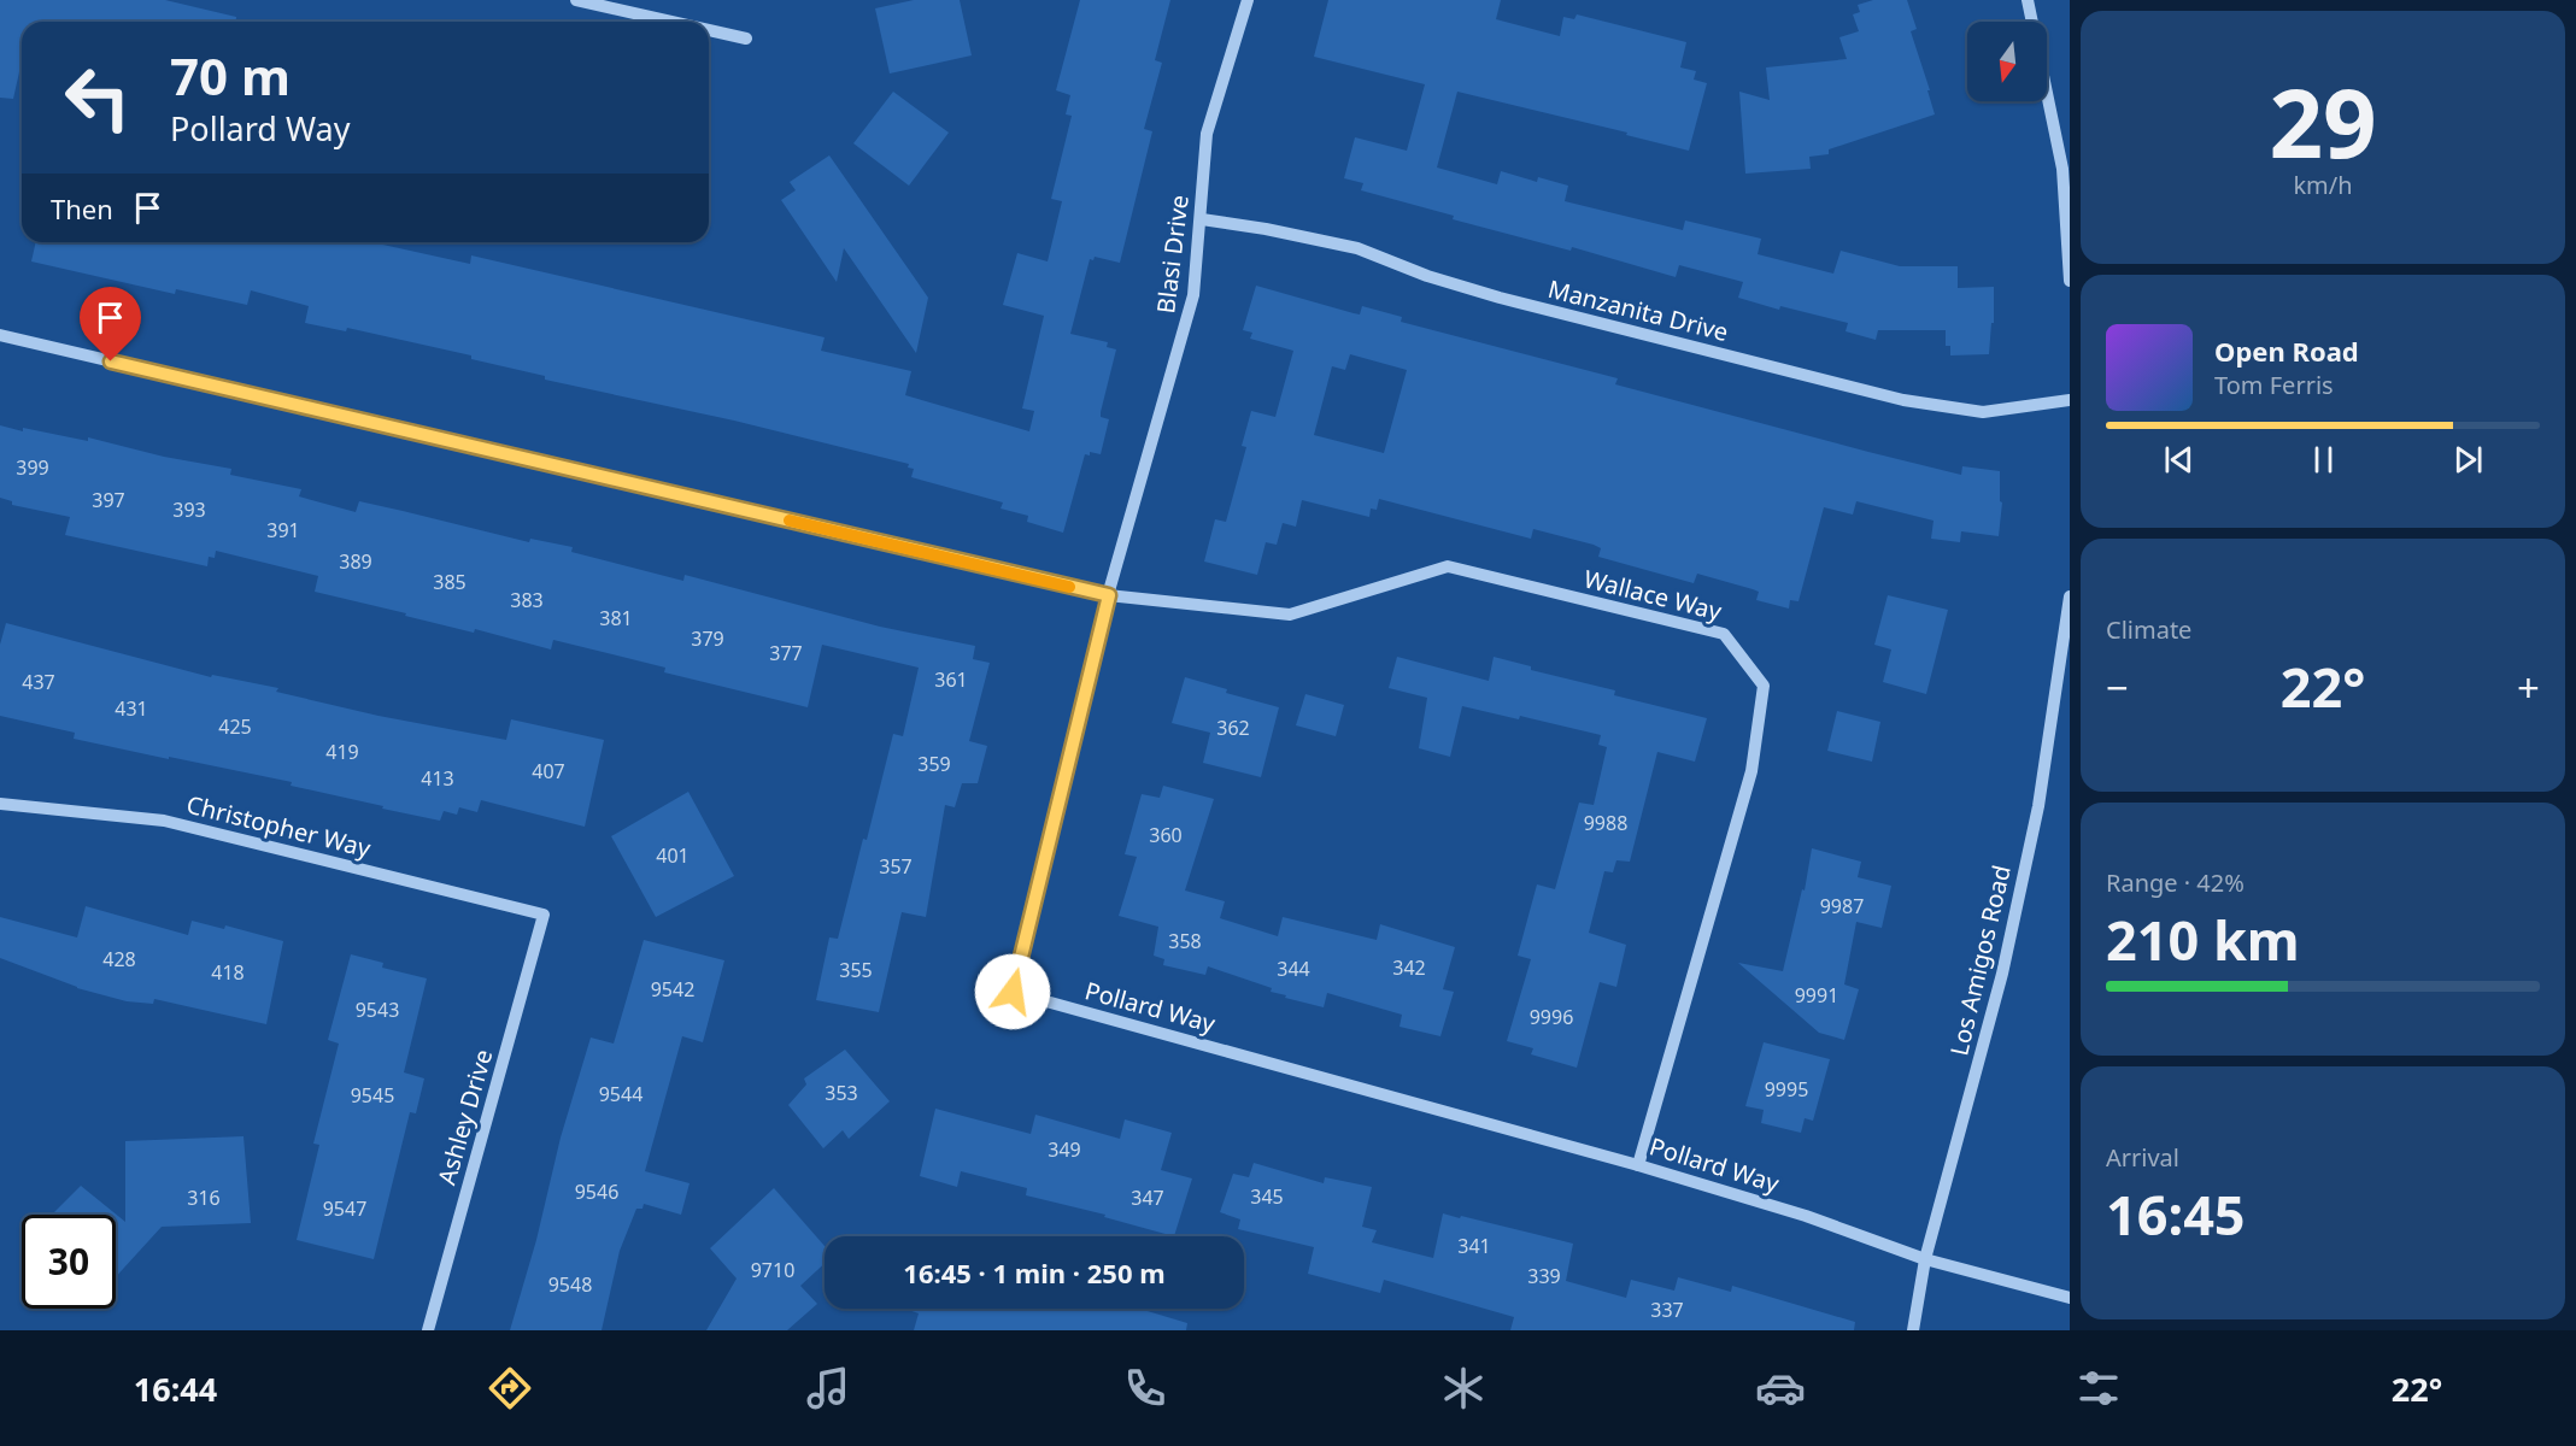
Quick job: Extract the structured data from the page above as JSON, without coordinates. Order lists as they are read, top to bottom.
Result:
{
  "streets": {
    "street": [
      "Blasi Drive",
      "Manzanita Drive",
      "Wallace Way",
      "Christopher Way",
      "Los Amigos Road",
      "Pollard Way",
      "Ashley Drive"
    ]
  },
  "crossings": [
    ["Blasi Drive", "Manzanita Drive"],
    ["Blasi Drive", "Wallace Way"],
    ["Blasi Drive", "Pollard Way"],
    ["Wallace Way", "Pollard Way"],
    ["Christopher Way", "Ashley Drive"],
    ["Los Amigos Road", "Pollard Way"]
  ],
  "house_numbers": [
    "399",
    "397",
    "393",
    "391",
    "389",
    "385",
    "383",
    "381",
    "379",
    "377",
    "361",
    "437",
    "431",
    "425",
    "362",
    "419",
    "359",
    "407",
    "413",
    "9988",
    "360",
    "401",
    "357",
    "9987",
    "358",
    "428",
    "342",
    "344",
    "355",
    "418",
    "9542",
    "9991",
    "9543",
    "9996",
    "9995",
    "353",
    "9544",
    "9545",
    "349",
    "9546",
    "345",
    "316",
    "347",
    "9547",
    "341",
    "9710",
    "339",
    "9548",
    "337"
  ],
  "north": "bottom",
  "page": {
    "tile": [
      ["29", "km/h"],
      "Climate",
      ["Range · 42%", "210 km"],
      ["Arrival", "16:45"]
    ],
    "turn": ["70 m", "Pollard Way"],
    "then": "Then",
    "song": ["Open Road", "Tom Ferris"],
    "heat": ["−", "22°", "+"],
    "limit": "30",
    "trip": "16:45 · 1 min · 250 m",
    "tabs": ["16:44", "22°"]
  }
}
